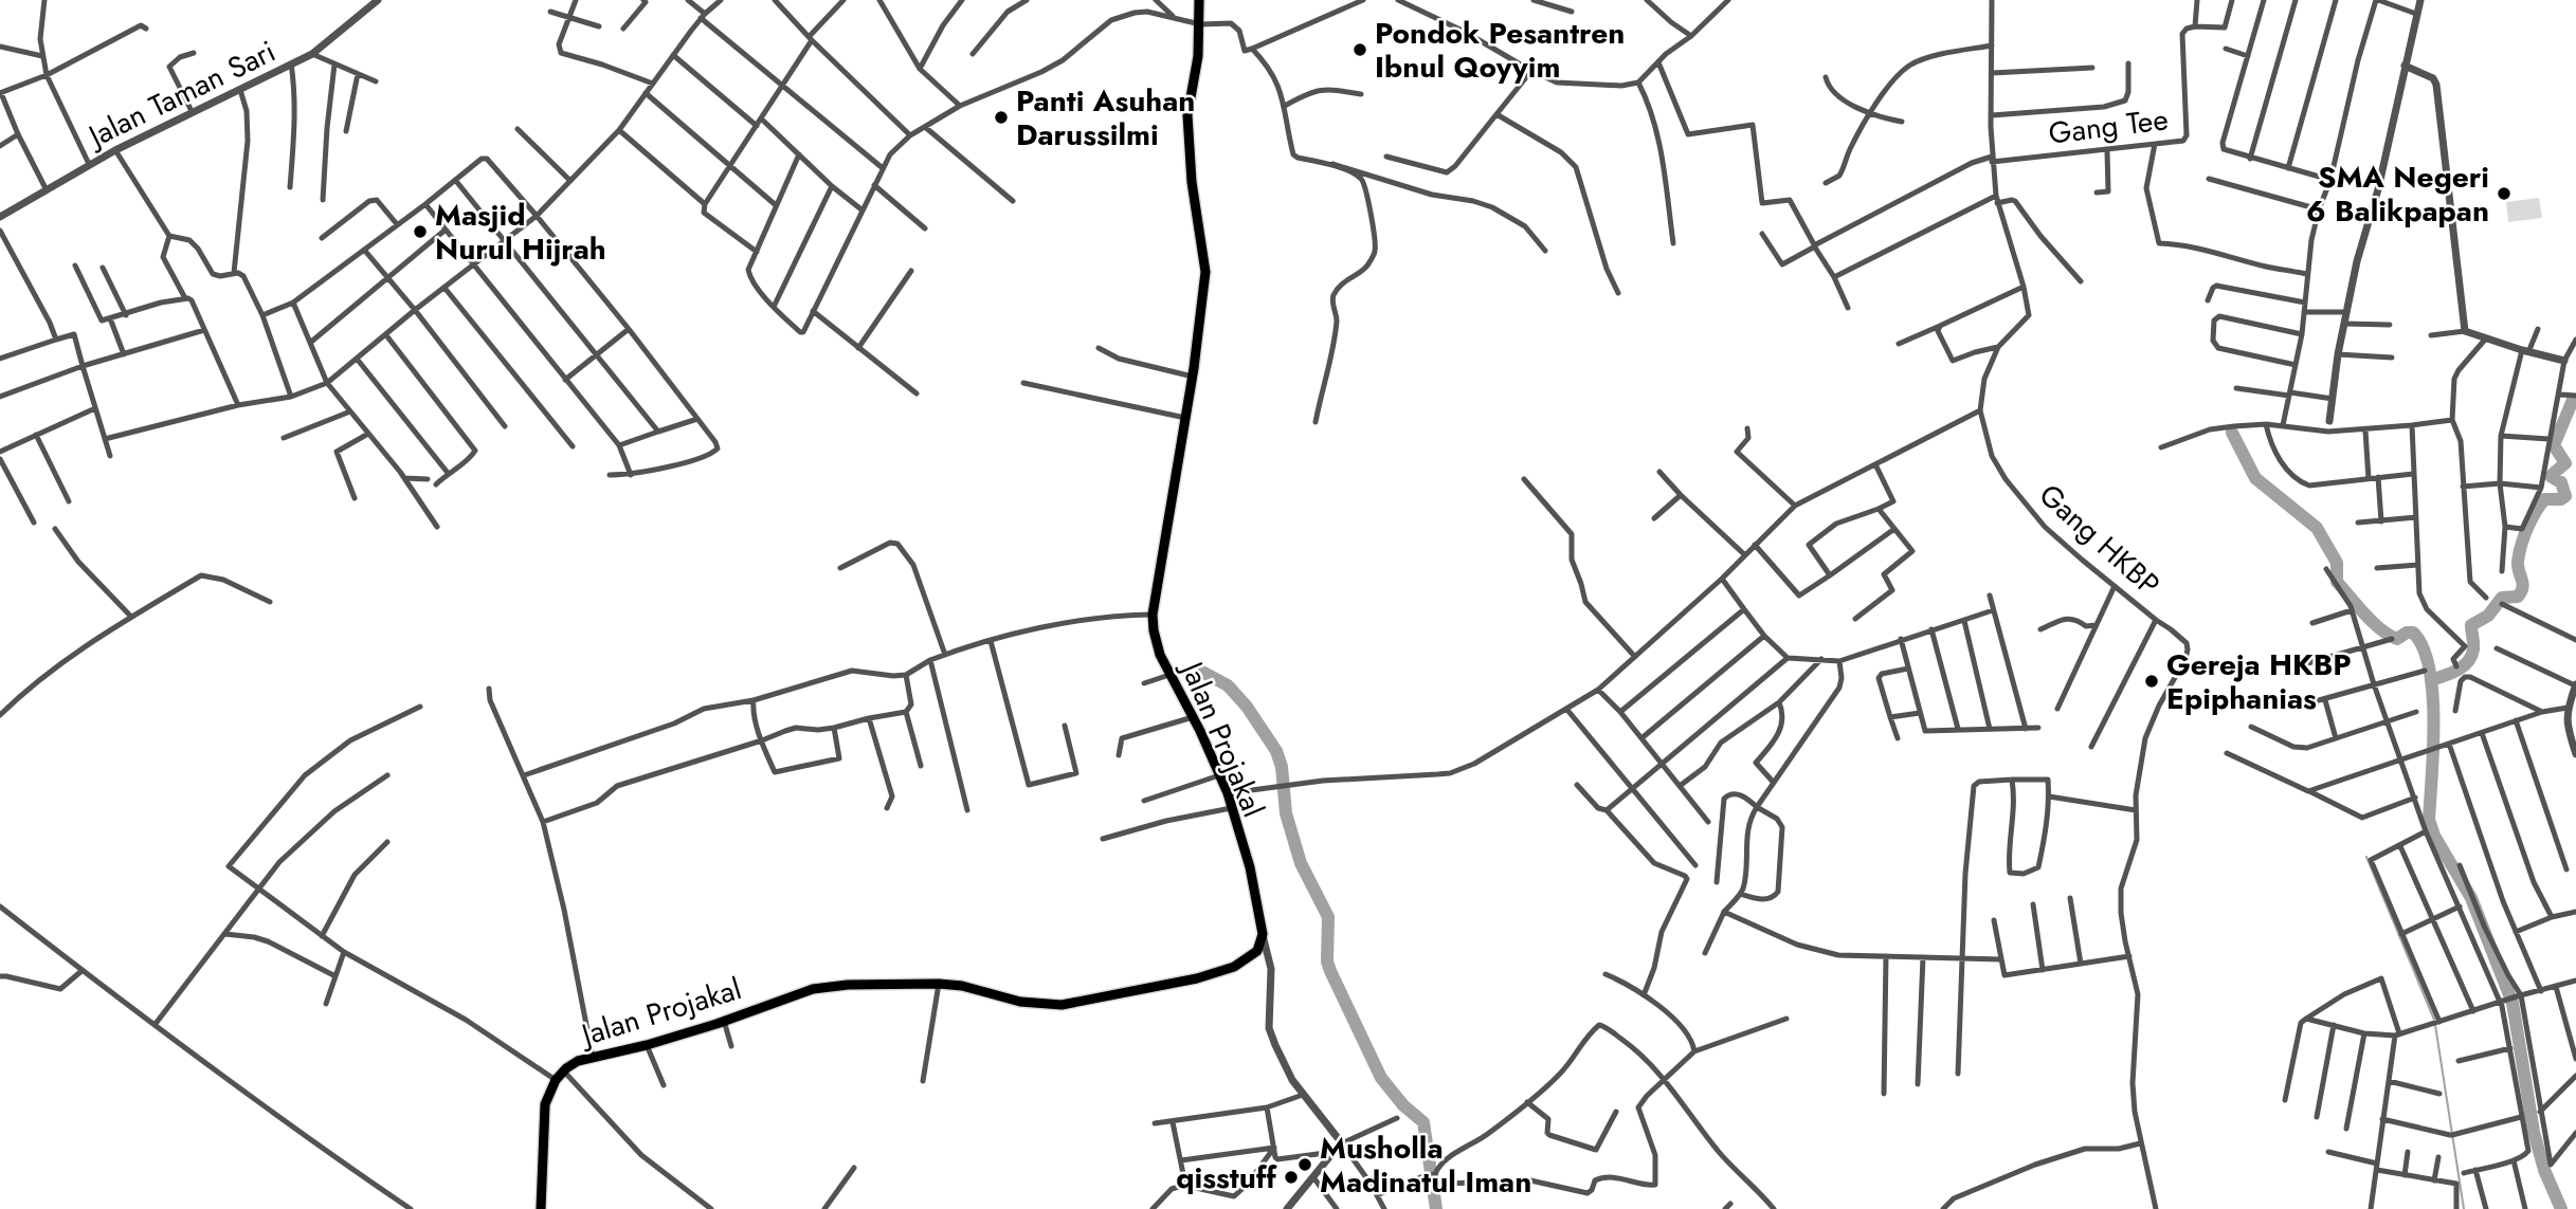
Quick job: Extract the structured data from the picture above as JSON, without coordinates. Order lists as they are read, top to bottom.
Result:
{
  "streets": {
    "main road": ["Jalan Projakal"],
    "street": ["Jalan Taman Sari", "Gang Tee", "Gang HKBP"]
  },
  "places": [
    "Pondok Pesantren Ibnul Qoyyim",
    "Panti Asuhan Darussilmi",
    "SMA Negeri 6 Balikpapan",
    "Masjid Nurul Hijrah",
    "Gereja HKBP Epiphanias",
    "Musholla Madinatul Iman",
    "qisstuff"
  ]
}
